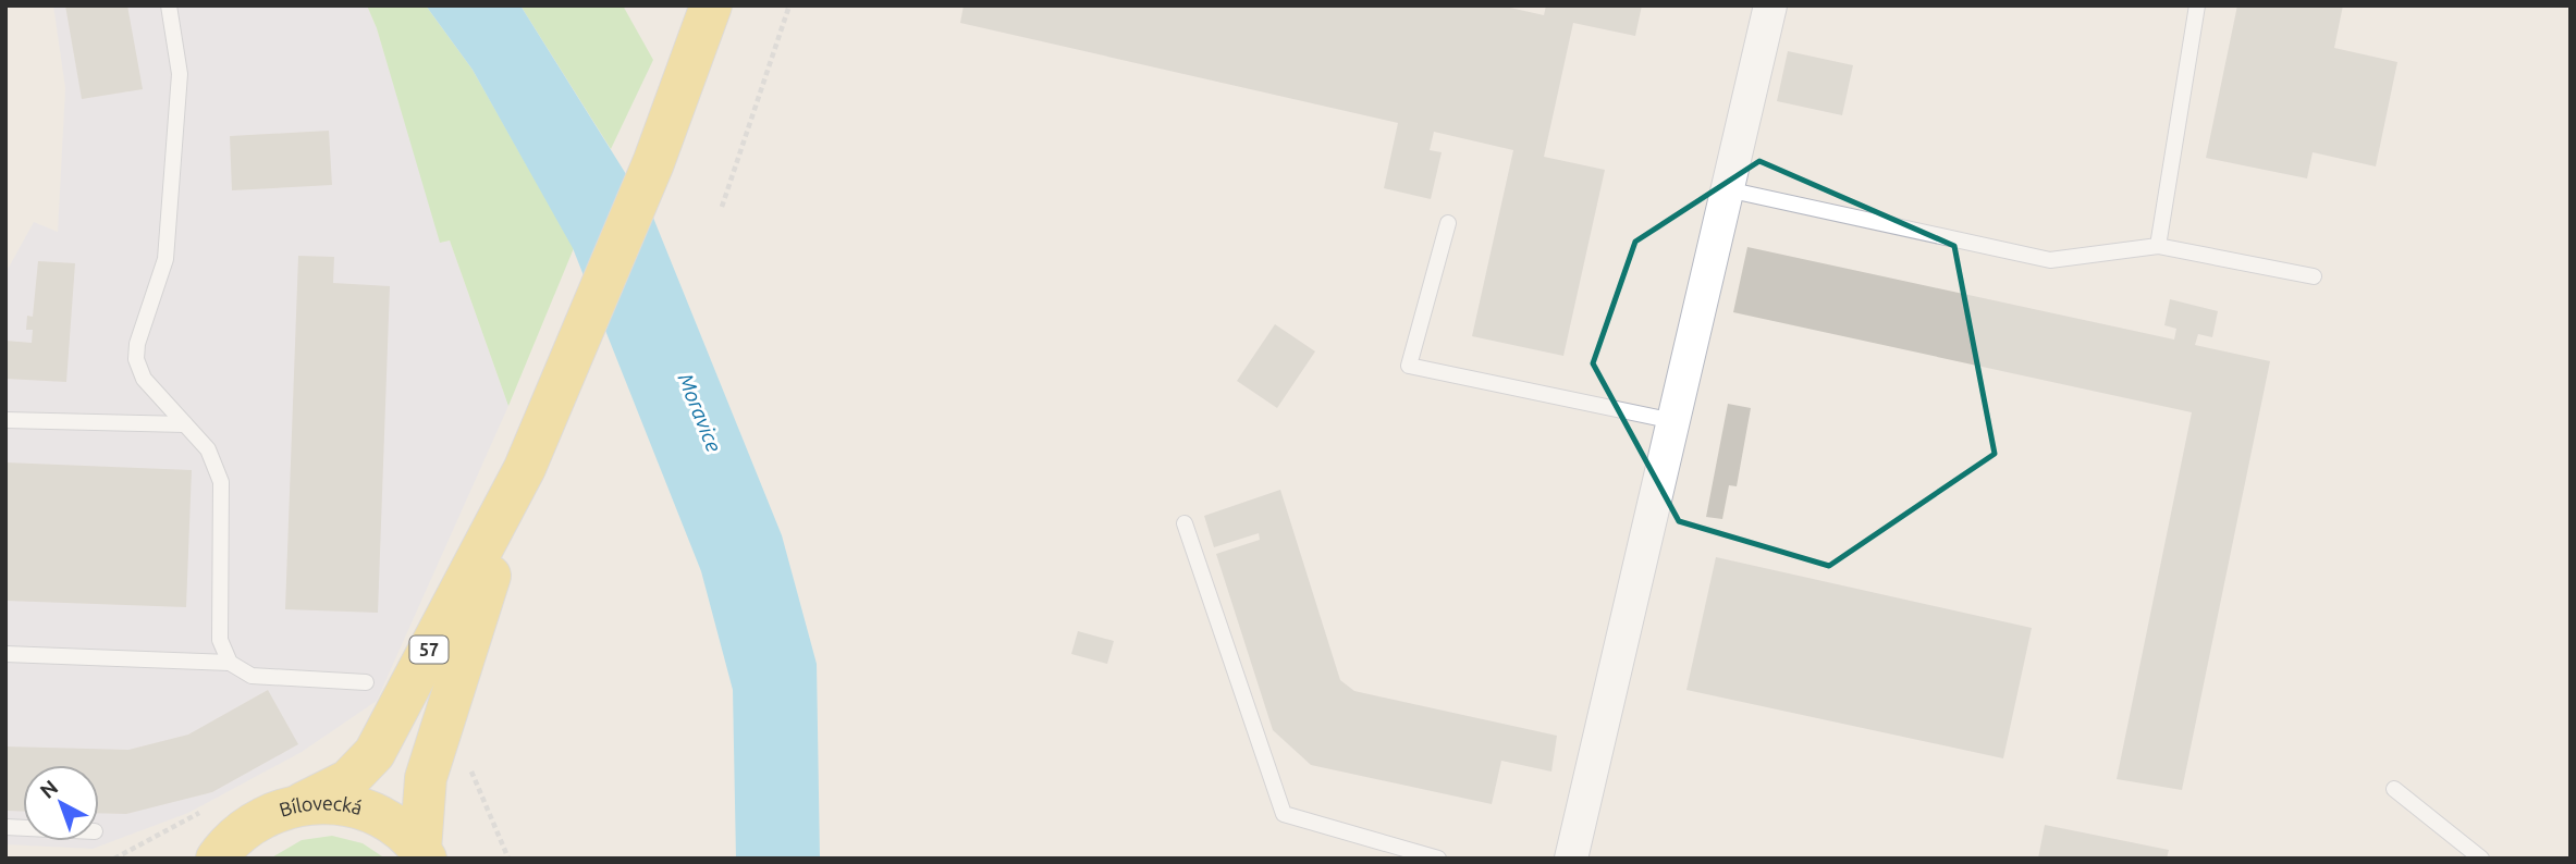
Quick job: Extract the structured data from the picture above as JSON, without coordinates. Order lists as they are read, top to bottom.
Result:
{
  "streets": {
    "main road": ["57", "Bílovecká"]
  },
  "crossings": [
    ["57", "Bílovecká"]
  ],
  "water": ["Moravice"],
  "north": "top left"
}
